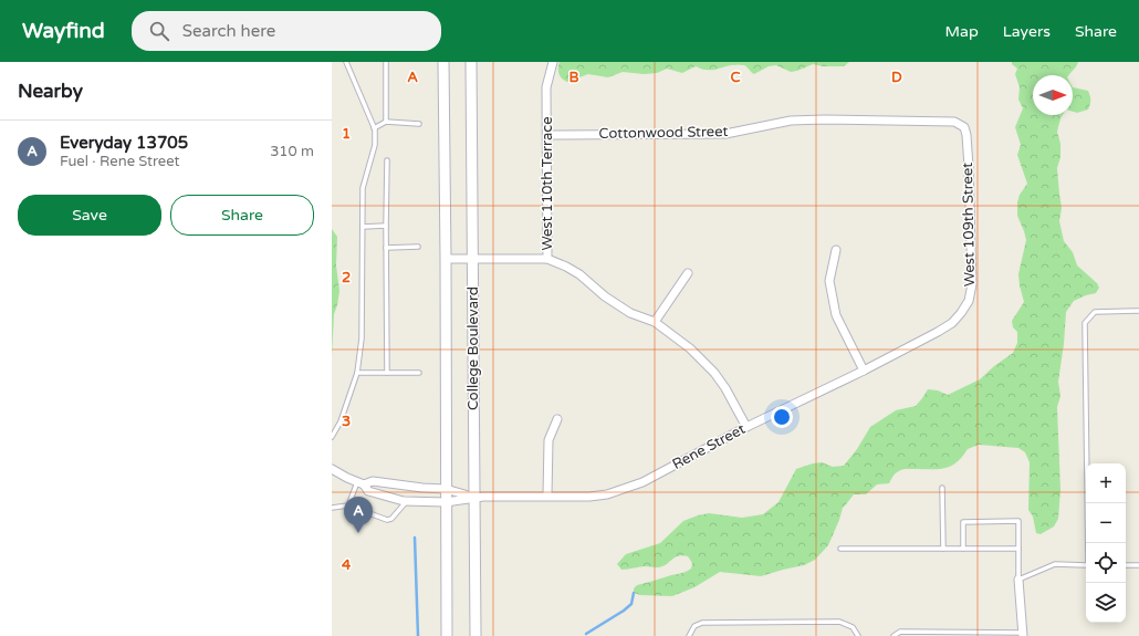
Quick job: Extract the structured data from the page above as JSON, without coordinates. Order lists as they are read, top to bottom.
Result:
{
  "streets": {
    "main road": ["College Boulevard"],
    "street": [
      "Cottonwood Street",
      "West 110th Terrace",
      "West 109th Street",
      "Rene Street"
    ]
  },
  "crossings": [
    ["Cottonwood Street", "West 110th Terrace"],
    ["Cottonwood Street", "West 109th Street"],
    ["West 110th Terrace", "Rene Street"],
    ["West 109th Street", "Rene Street"],
    ["College Boulevard", "Rene Street"]
  ],
  "north": "right",
  "page": {
    "header": "Wayfind",
    "search": "Search here",
    "nav": ["Map", "Layers", "Share"],
    "heading": "Nearby",
    "list": [
      {
        "mark": "A",
        "name": "Everyday 13705",
        "note": "Fuel · Rene Street",
        "value": "310 m"
      }
    ],
    "buttons": ["Save", "Share"],
    "map_buttons": ["+", "−"],
    "pins": "A"
  },
  "grid": {
    "columns": [
      "A",
      "B",
      "C",
      "D"
    ],
    "rows": [
      "1",
      "2",
      "3",
      "4"
    ]
  }
}
